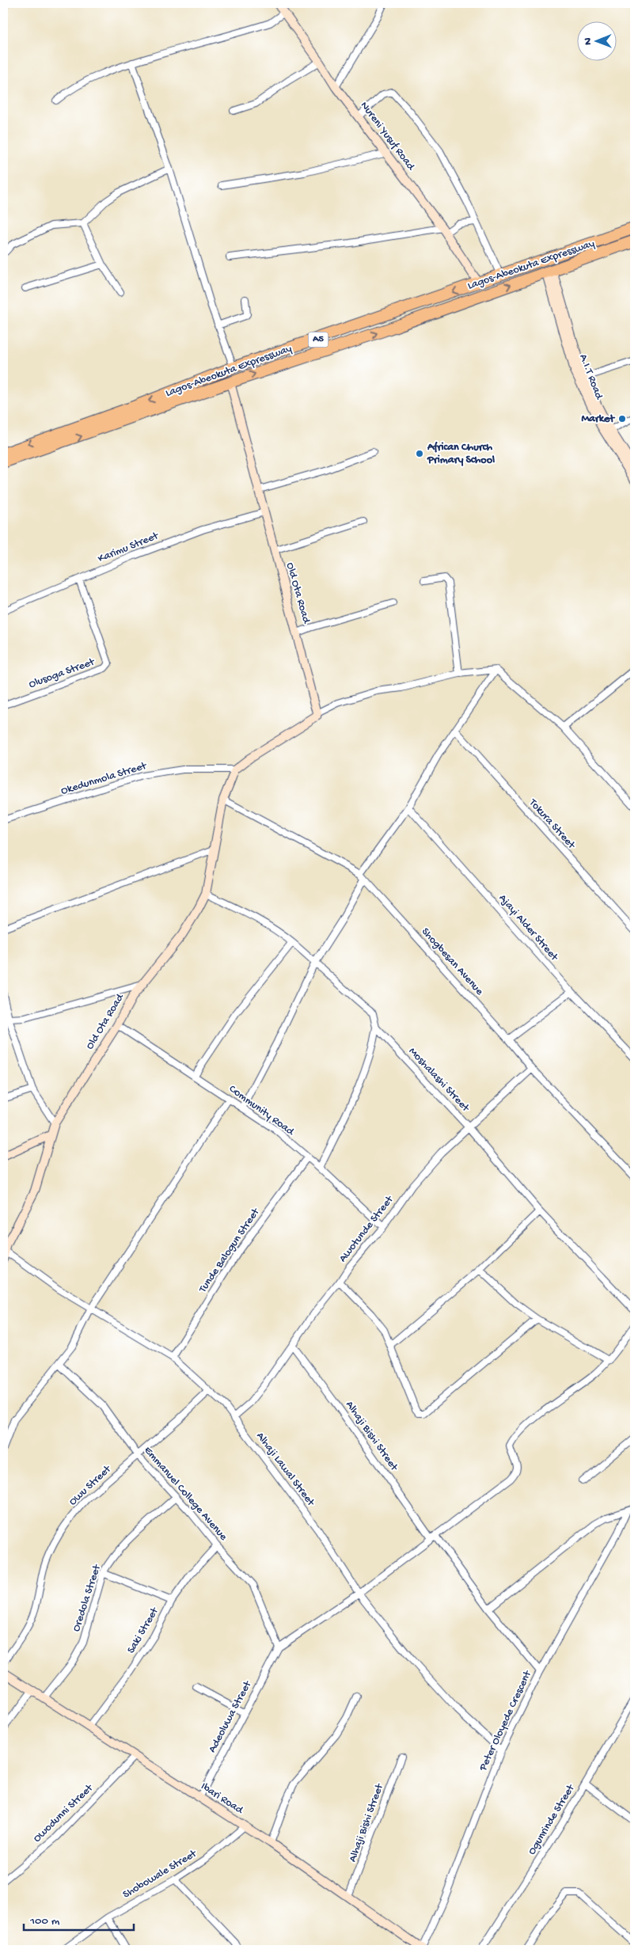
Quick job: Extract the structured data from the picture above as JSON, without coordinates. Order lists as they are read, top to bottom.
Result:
{
  "streets": {
    "highway": ["Lagos-Abeokuta Expressway", "A5"],
    "street": [
      "Nureni Yusuf Road",
      "A.I.T Road",
      "Karimu Street",
      "Old Ota Road",
      "Olusoga Street",
      "Okedunmola Street",
      "Tokura Street",
      "Ajayi Alder Street",
      "Shogbesan Avenue",
      "Moshalashi Street",
      "Community Road",
      "Awotunde Street",
      "Tunde Balogun Street",
      "Alhaji Bishi Street",
      "Alhaji Lawal Street",
      "Owu Street",
      "Emmanuel College Avenue",
      "Oredola Street",
      "Saki Street",
      "Adeoluwa Street",
      "Peter Oloyede Crescent",
      "Ibari Road",
      "Owodunni Street",
      "Ogunrinde Street",
      "Shobowale Street"
    ]
  },
  "crossings": [
    ["Nureni Yusuf Road", "Lagos-Abeokuta Expressway"],
    ["Lagos-Abeokuta Expressway", "A.I.T Road"],
    ["Lagos-Abeokuta Expressway", "Old Ota Road"],
    ["Karimu Street", "Old Ota Road"],
    ["Karimu Street", "Olusoga Street"],
    ["Old Ota Road", "Okedunmola Street"],
    ["Old Ota Road", "Shogbesan Avenue"],
    ["Old Ota Road", "Moshalashi Street"],
    ["Old Ota Road", "Community Road"],
    ["Old Ota Road", "Alhaji Lawal Street"],
    ["Shogbesan Avenue", "Awotunde Street"],
    ["Moshalashi Street", "Awotunde Street"],
    ["Community Road", "Awotunde Street"],
    ["Community Road", "Tunde Balogun Street"],
    ["Awotunde Street", "Alhaji Bishi Street"],
    ["Awotunde Street", "Alhaji Lawal Street"],
    ["Tunde Balogun Street", "Alhaji Lawal Street"],
    ["Alhaji Bishi Street", "Peter Oloyede Crescent"],
    ["Alhaji Bishi Street", "Ibari Road"],
    ["Alhaji Lawal Street", "Owu Street"],
    ["Alhaji Lawal Street", "Peter Oloyede Crescent"],
    ["Owu Street", "Emmanuel College Avenue"],
    ["Emmanuel College Avenue", "Oredola Street"],
    ["Emmanuel College Avenue", "Saki Street"],
    ["Emmanuel College Avenue", "Adeoluwa Street"],
    ["Oredola Street", "Ibari Road"],
    ["Saki Street", "Ibari Road"],
    ["Adeoluwa Street", "Ibari Road"],
    ["Peter Oloyede Crescent", "Ibari Road"],
    ["Ibari Road", "Owodunni Street"],
    ["Ibari Road", "Shobowale Street"]
  ],
  "places": ["Market", "African Church Primary School"],
  "scale_bar": "100 m",
  "north": "left"
}
